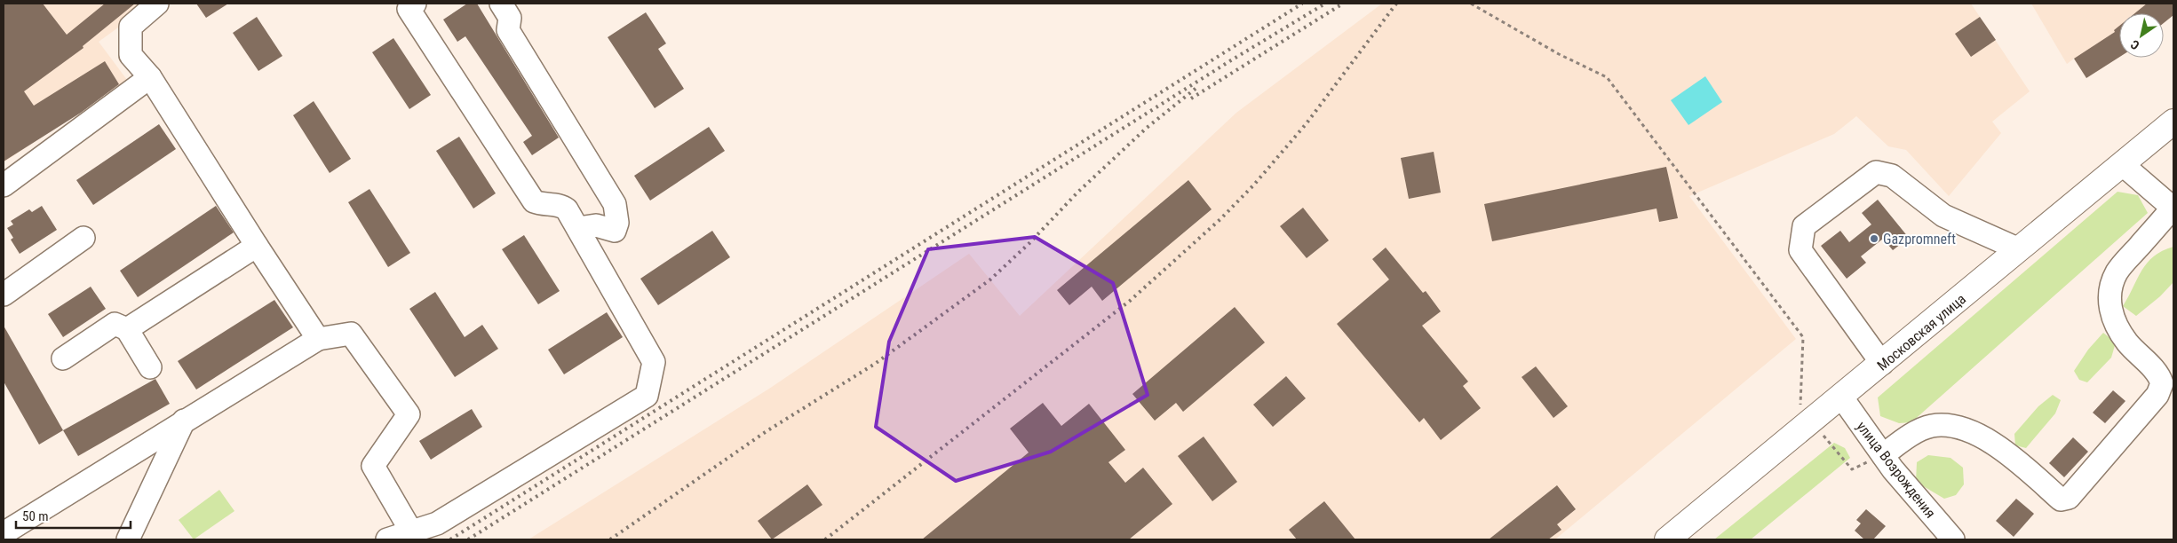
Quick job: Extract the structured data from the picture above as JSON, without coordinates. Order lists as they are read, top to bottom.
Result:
{
  "streets": {
    "main road": ["Московская улица"],
    "street": ["улица Возрождения"]
  },
  "crossings": [
    ["Московская улица", "улица Возрождения"]
  ],
  "places": ["Gazpromneft"],
  "scale_bar": "50 m",
  "north": "bottom left"
}
